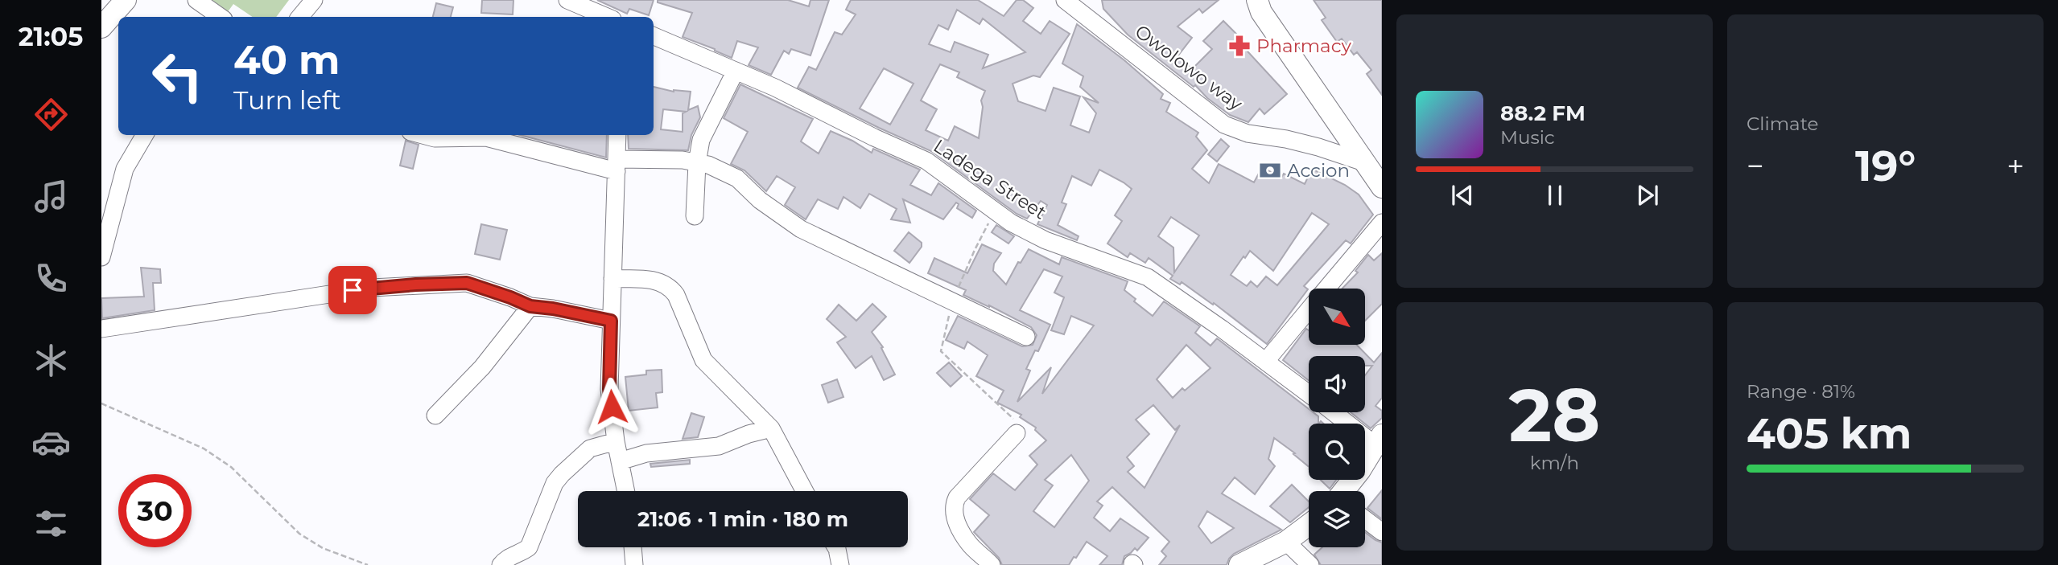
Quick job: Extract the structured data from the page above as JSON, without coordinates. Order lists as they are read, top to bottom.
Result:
{
  "streets": {
    "street": ["Owolowo way", "Ladega Street"]
  },
  "places": {
    "pharmacy": ["Pharmacy"],
    "bank": ["Accion"]
  },
  "north": "bottom right",
  "page": {
    "tabs": "21:05",
    "tile": [
      "Climate",
      ["28", "km/h"],
      ["Range · 81%", "405 km"]
    ],
    "turn": ["40 m", "Turn left"],
    "song": ["88.2 FM", "Music"],
    "heat": ["−", "19°", "+"],
    "limit": "30",
    "trip": "21:06 · 1 min · 180 m"
  }
}
